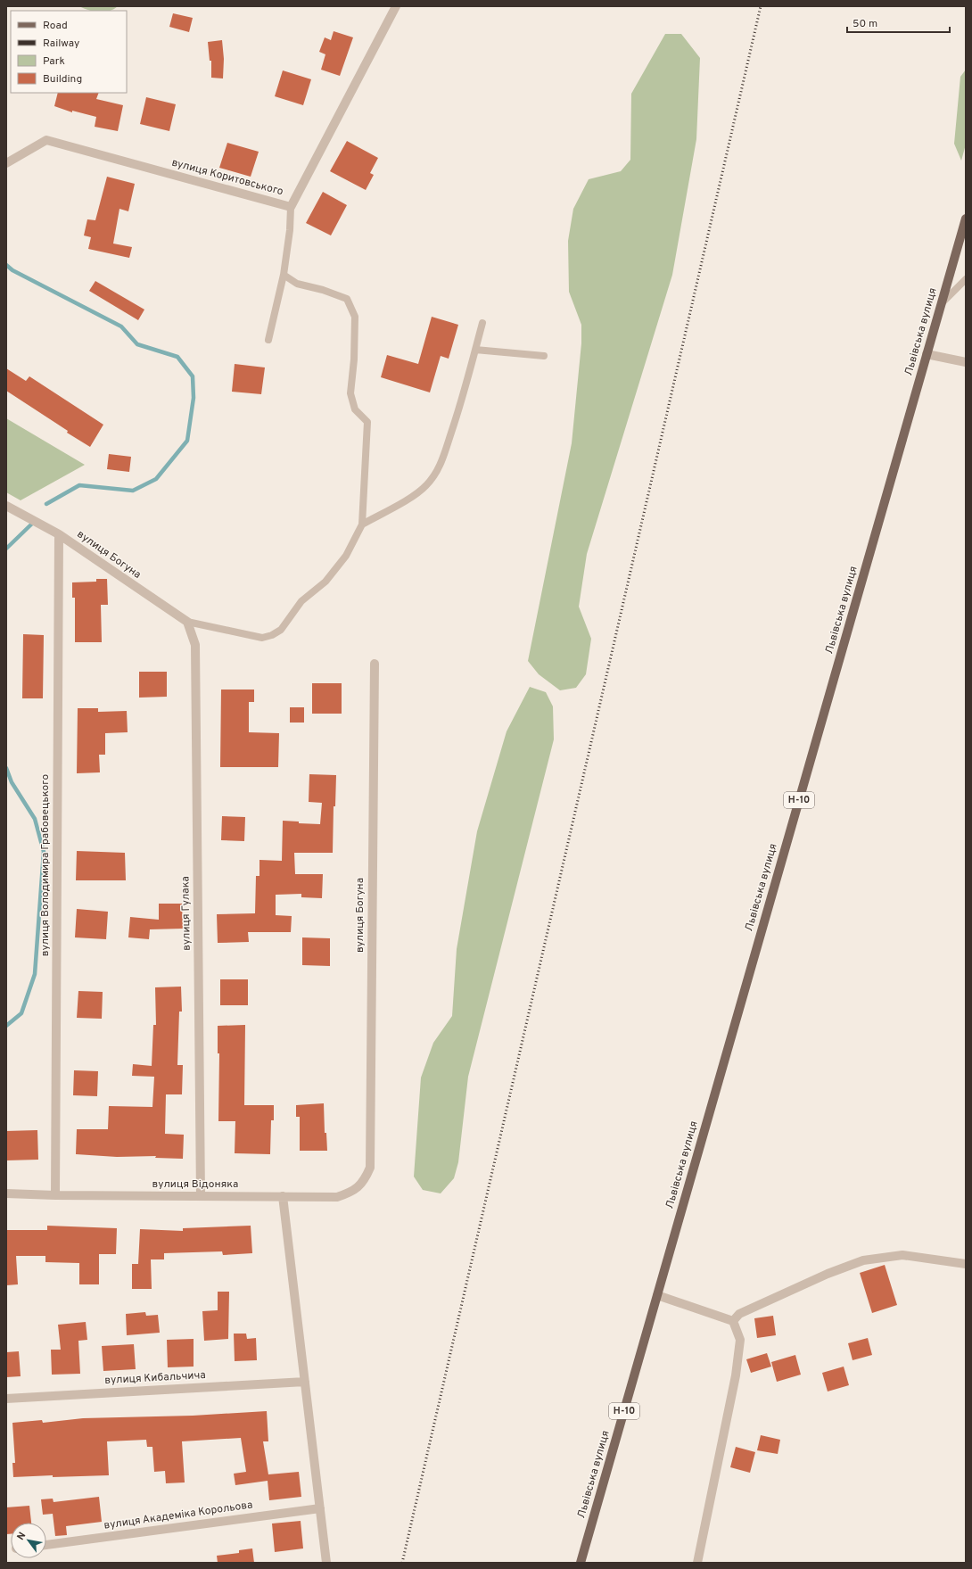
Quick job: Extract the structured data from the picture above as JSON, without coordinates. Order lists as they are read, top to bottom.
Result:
{
  "streets": {
    "main road": ["Львівська вулиця", "Н-10"],
    "street": [
      "вулиця Коритовського",
      "вулиця Богуна",
      "вулиця Володимира Грабовецького",
      "вулиця Гулака",
      "вулиця Відоняка",
      "вулиця Кибальчича",
      "вулиця Академіка Корольова"
    ]
  },
  "crossings": [
    ["вулиця Богуна", "вулиця Володимира Грабовецького"],
    ["вулиця Богуна", "вулиця Гулака"],
    ["вулиця Богуна", "вулиця Відоняка"],
    ["вулиця Володимира Грабовецького", "вулиця Відоняка"],
    ["вулиця Гулака", "вулиця Відоняка"]
  ],
  "legend": [
    "Road",
    "Railway",
    "Park",
    "Building"
  ],
  "scale_bar": "50 m",
  "north": "top left"
}
